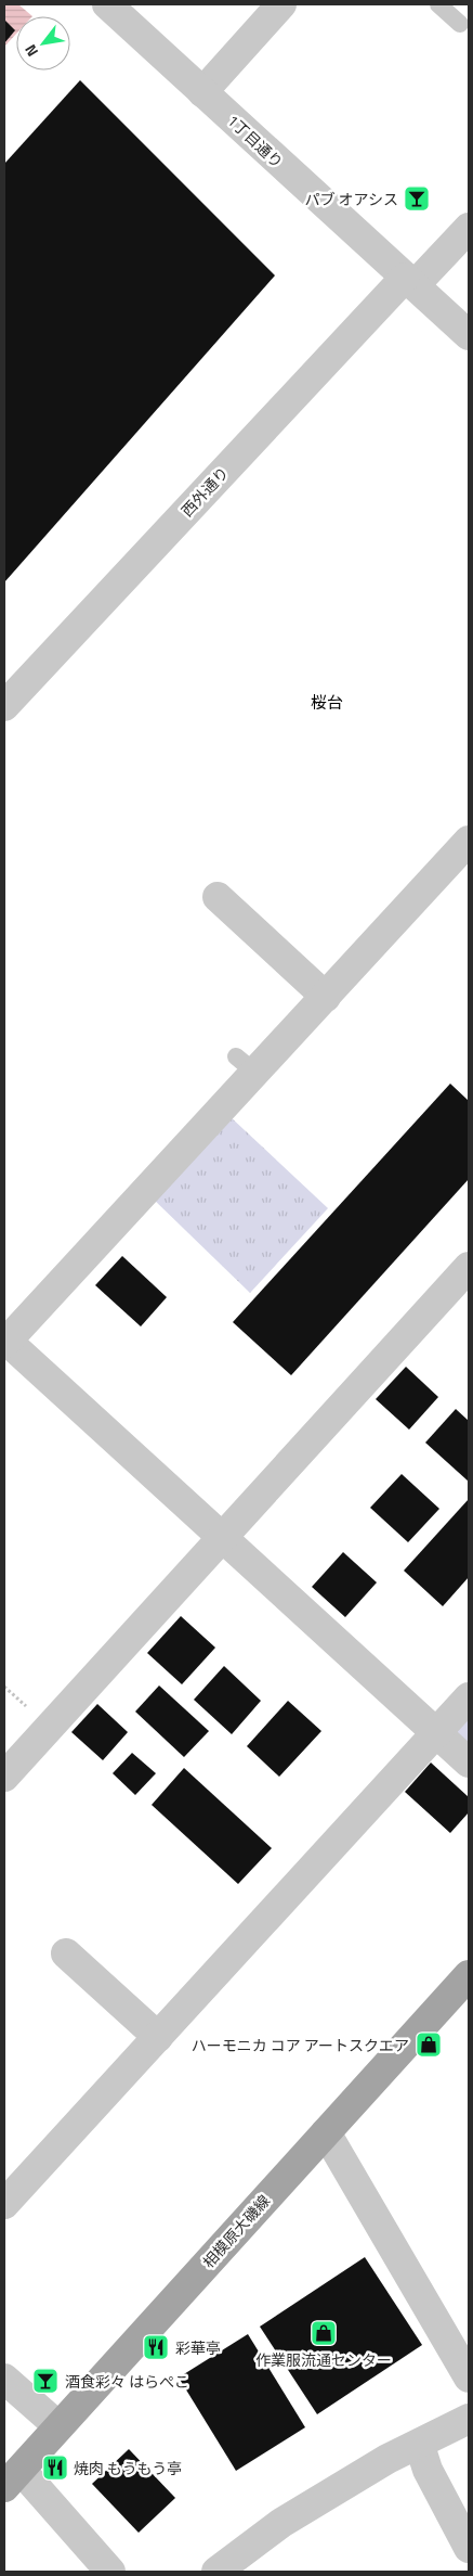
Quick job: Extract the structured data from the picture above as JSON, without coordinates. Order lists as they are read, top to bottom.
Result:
{
  "streets": {
    "main road": ["相模原大磯線"],
    "street": ["1丁目通り", "西外通り"]
  },
  "crossings": [
    ["1丁目通り", "西外通り"]
  ],
  "districts": ["桜台"],
  "places": {
    "bar": ["パブ オアシス", "酒食彩々 はらぺこ"],
    "shop": ["ハーモニカ コア アートスクエア", "作業服流通センター"],
    "restaurant": ["彩華亭", "焼肉 もうもう亭"]
  },
  "north": "bottom left"
}
